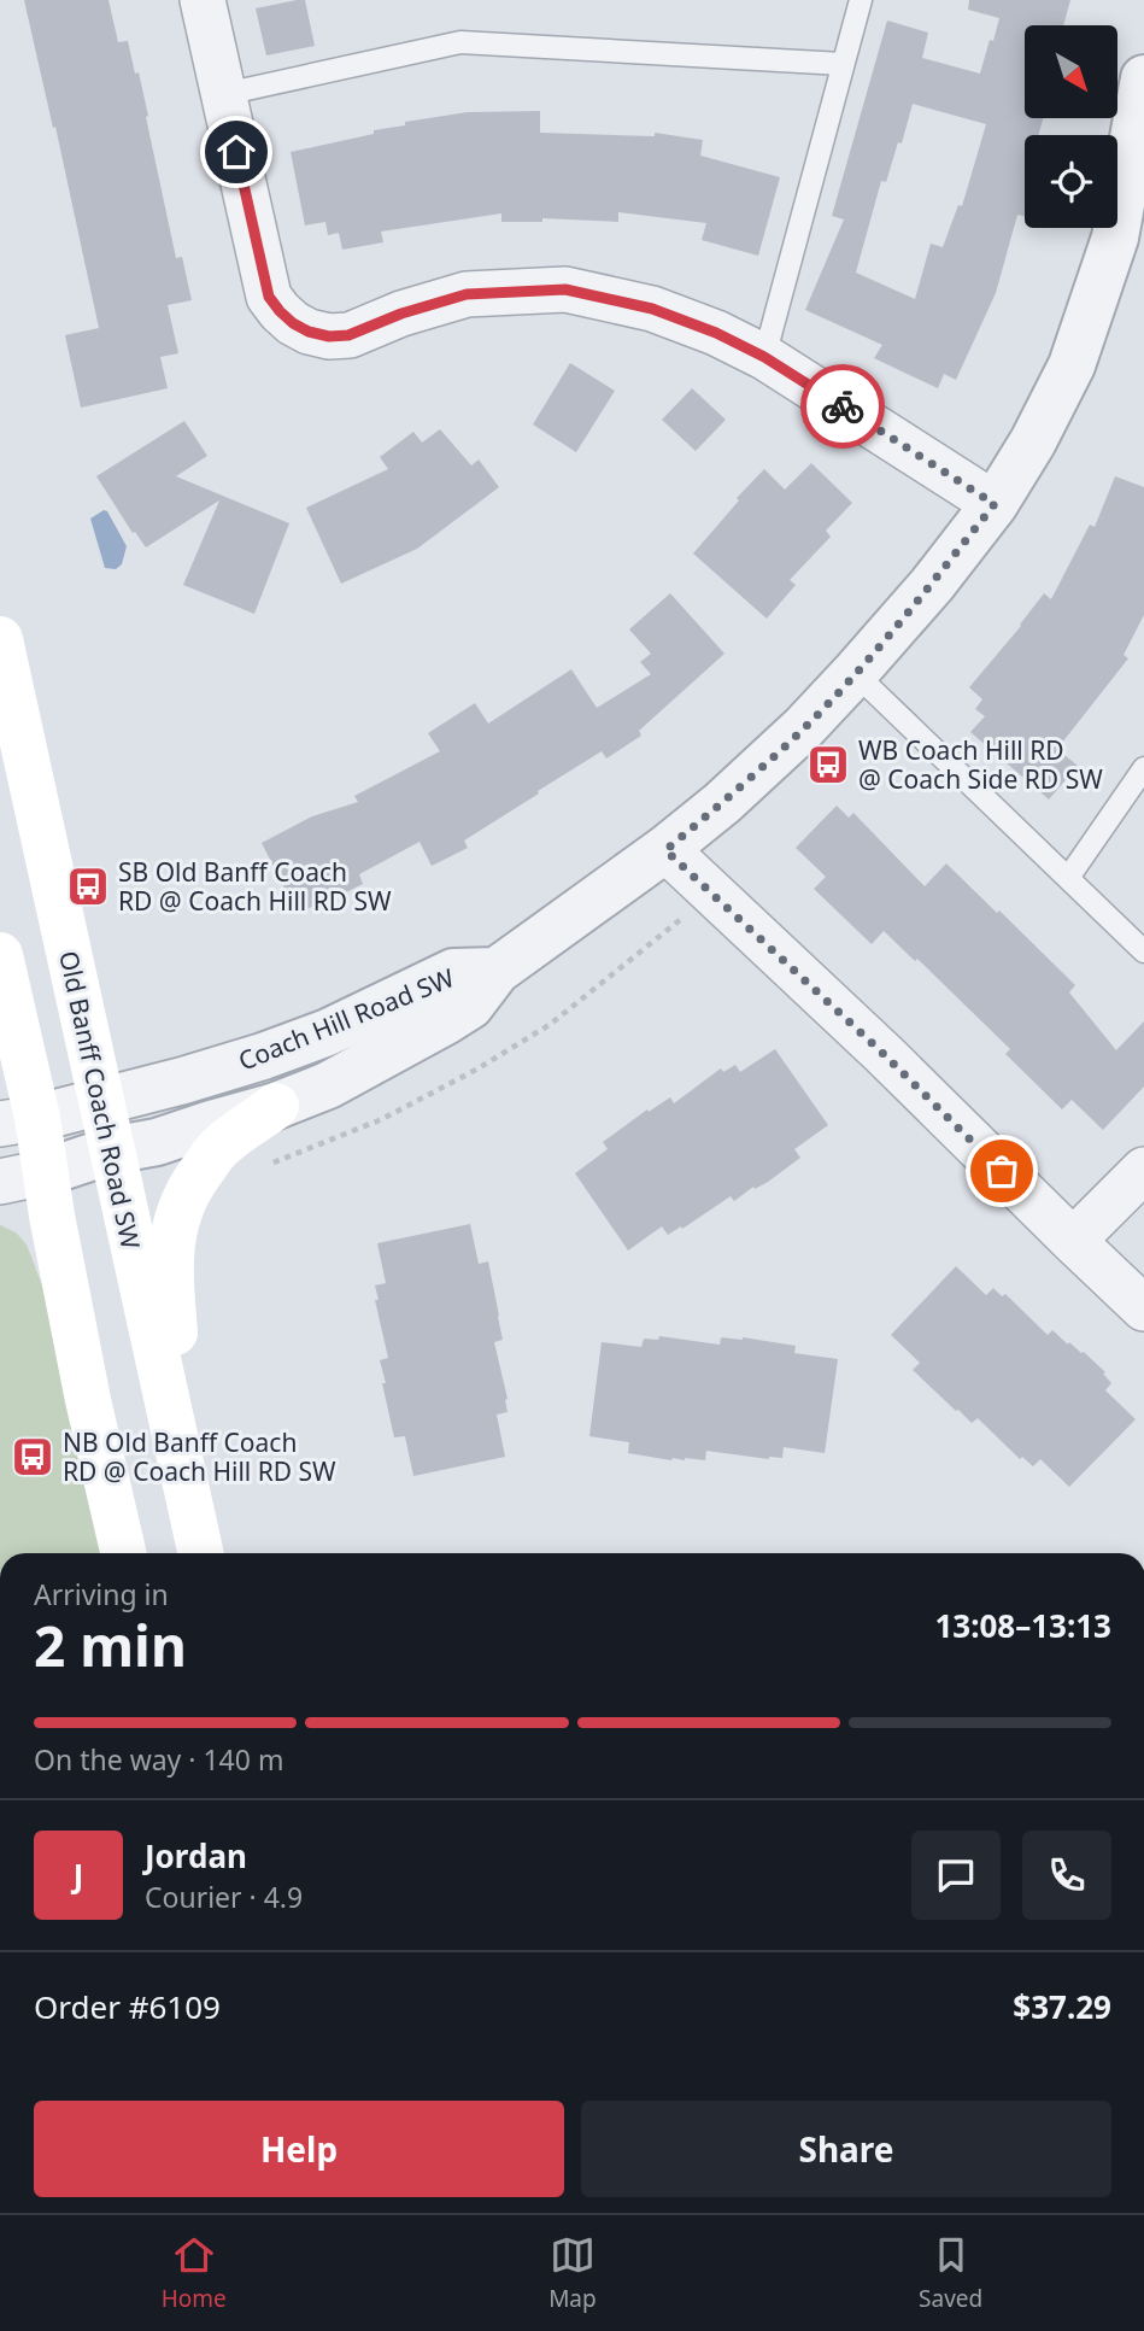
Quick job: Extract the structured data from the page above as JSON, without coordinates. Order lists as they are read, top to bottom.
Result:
{
  "streets": {
    "main road": ["Old Banff Coach Road SW"],
    "street": ["Coach Hill Road SW"]
  },
  "crossings": [
    ["Coach Hill Road SW", "Old Banff Coach Road SW"]
  ],
  "places": {
    "bus stop": ["WB Coach Hill RD @ Coach Side RD SW", "SB Old Banff Coach RD @ Coach Hill RD SW", "NB Old Banff Coach RD @ Coach Hill RD SW"]
  },
  "north": "bottom right",
  "page": {
    "heading": ["2 min", "Arriving in", "13:08–13:13"],
    "panel": [
      "Jordan",
      "Courier · 4.9",
      "Order #6109",
      "$37.29"
    ],
    "bar": "On the way · 140 m",
    "round": "J",
    "buttons": ["Help", "Share"],
    "tabs": ["Home", "Map", "Saved"]
  }
}
